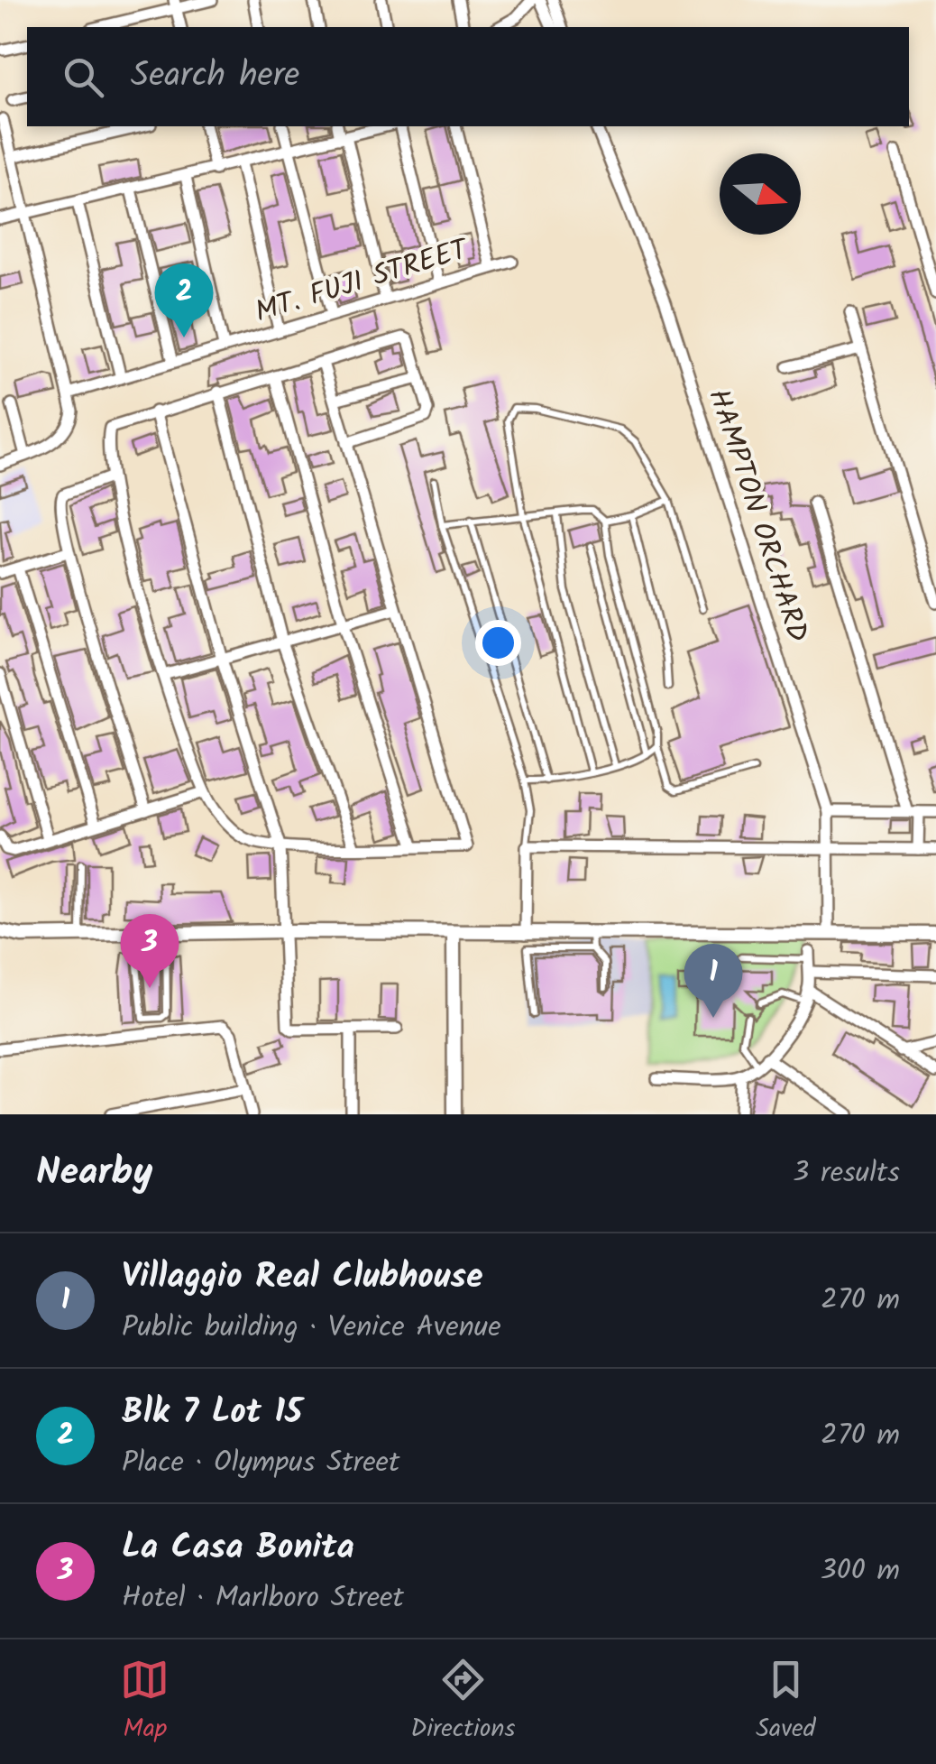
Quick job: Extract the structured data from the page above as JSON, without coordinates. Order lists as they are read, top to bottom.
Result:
{
  "streets": {
    "street": ["MT. FUJI STREET", "HAMPTON ORCHARD"]
  },
  "north": "right",
  "page": {
    "search": "Search here",
    "pins": ["2", "3", "1"],
    "heading": ["Nearby", "3 results"],
    "list": [
      {
        "mark": "1",
        "name": "Villaggio Real Clubhouse",
        "note": "Public building · Venice Avenue",
        "value": "270 m"
      },
      {
        "mark": "2",
        "name": "Blk 7 Lot 15",
        "note": "Place · Olympus Street",
        "value": "270 m"
      },
      {
        "mark": "3",
        "name": "La Casa Bonita",
        "note": "Hotel · Marlboro Street",
        "value": "300 m"
      }
    ],
    "nav": ["Map", "Directions", "Saved"]
  }
}
